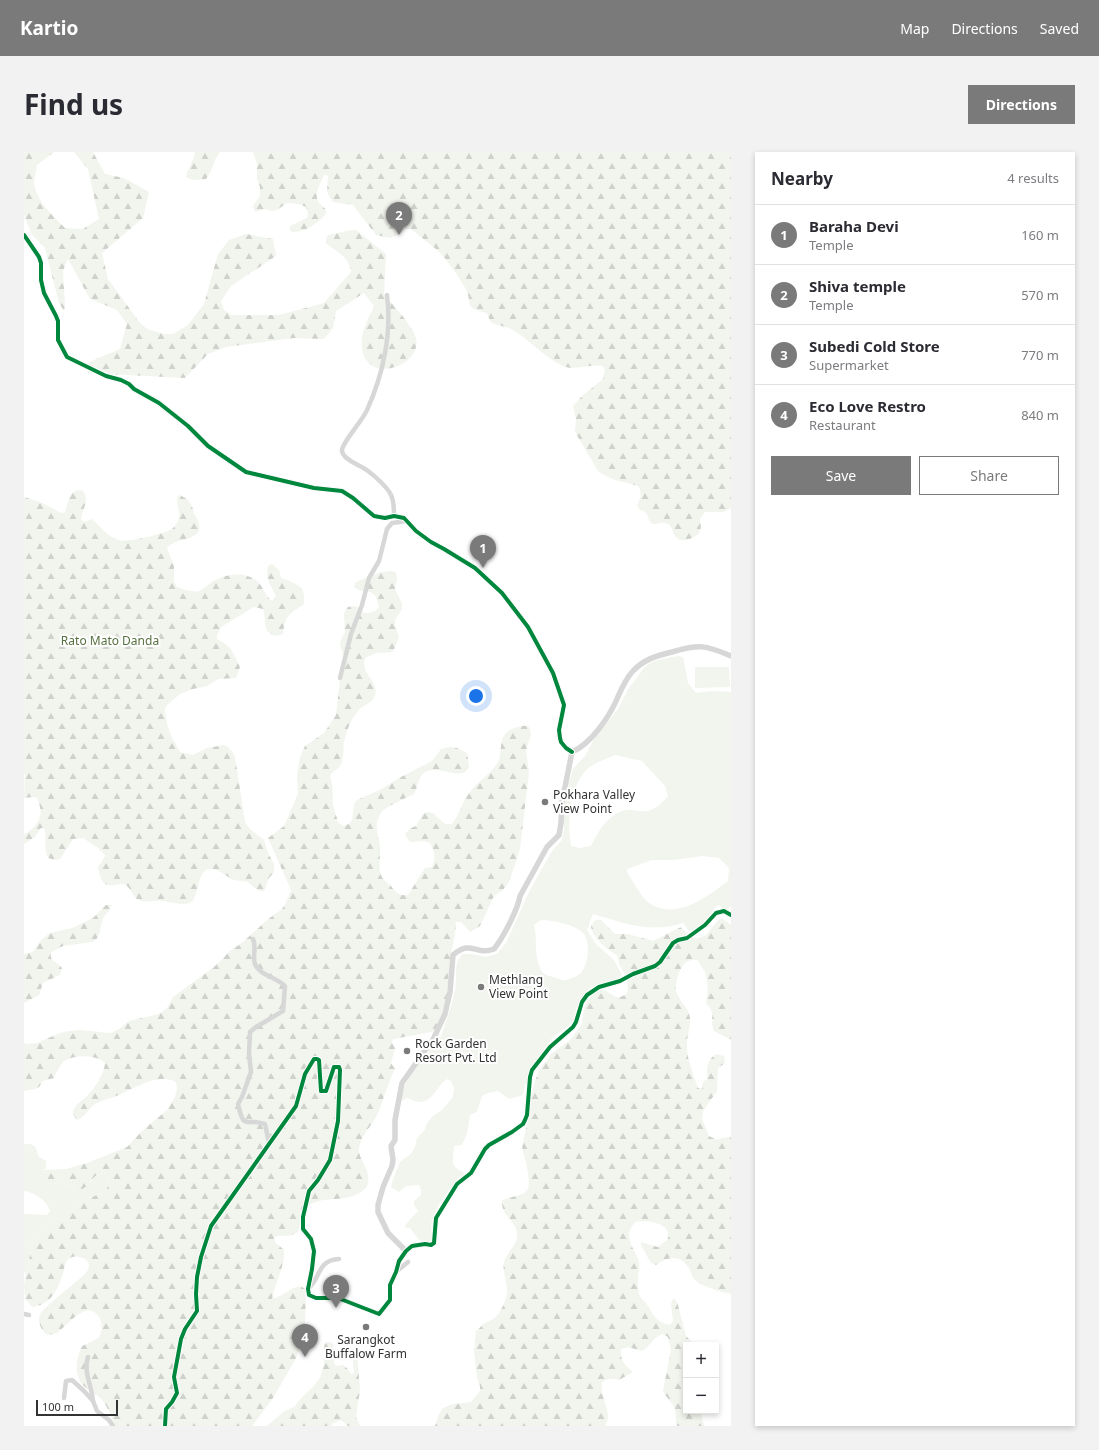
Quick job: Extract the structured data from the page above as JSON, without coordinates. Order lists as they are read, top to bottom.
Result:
{
  "parks": ["Rato Mato Danda"],
  "places": [
    "Pokhara Valley View Point",
    "Methlang View Point",
    "Rock Garden Resort Pvt. Ltd",
    "Sarangkot Buffalow Farm"
  ],
  "scale_bar": "100 m",
  "page": {
    "header": "Kartio",
    "nav": ["Map", "Directions", "Saved"],
    "title": "Find us",
    "buttons": [
      "Directions",
      ["Save", "Share"]
    ],
    "heading": ["Nearby", "4 results"],
    "pins": [
      "2",
      "1",
      "3",
      "4"
    ],
    "list": [
      {
        "mark": "1",
        "name": "Baraha Devi",
        "note": "Temple",
        "value": "160 m"
      },
      {
        "mark": "2",
        "name": "Shiva temple",
        "note": "Temple",
        "value": "570 m"
      },
      {
        "mark": "3",
        "name": "Subedi Cold Store",
        "note": "Supermarket",
        "value": "770 m"
      },
      {
        "mark": "4",
        "name": "Eco Love Restro",
        "note": "Restaurant",
        "value": "840 m"
      }
    ],
    "map_buttons": ["+", "−"],
    "scale": "100 m"
  }
}
